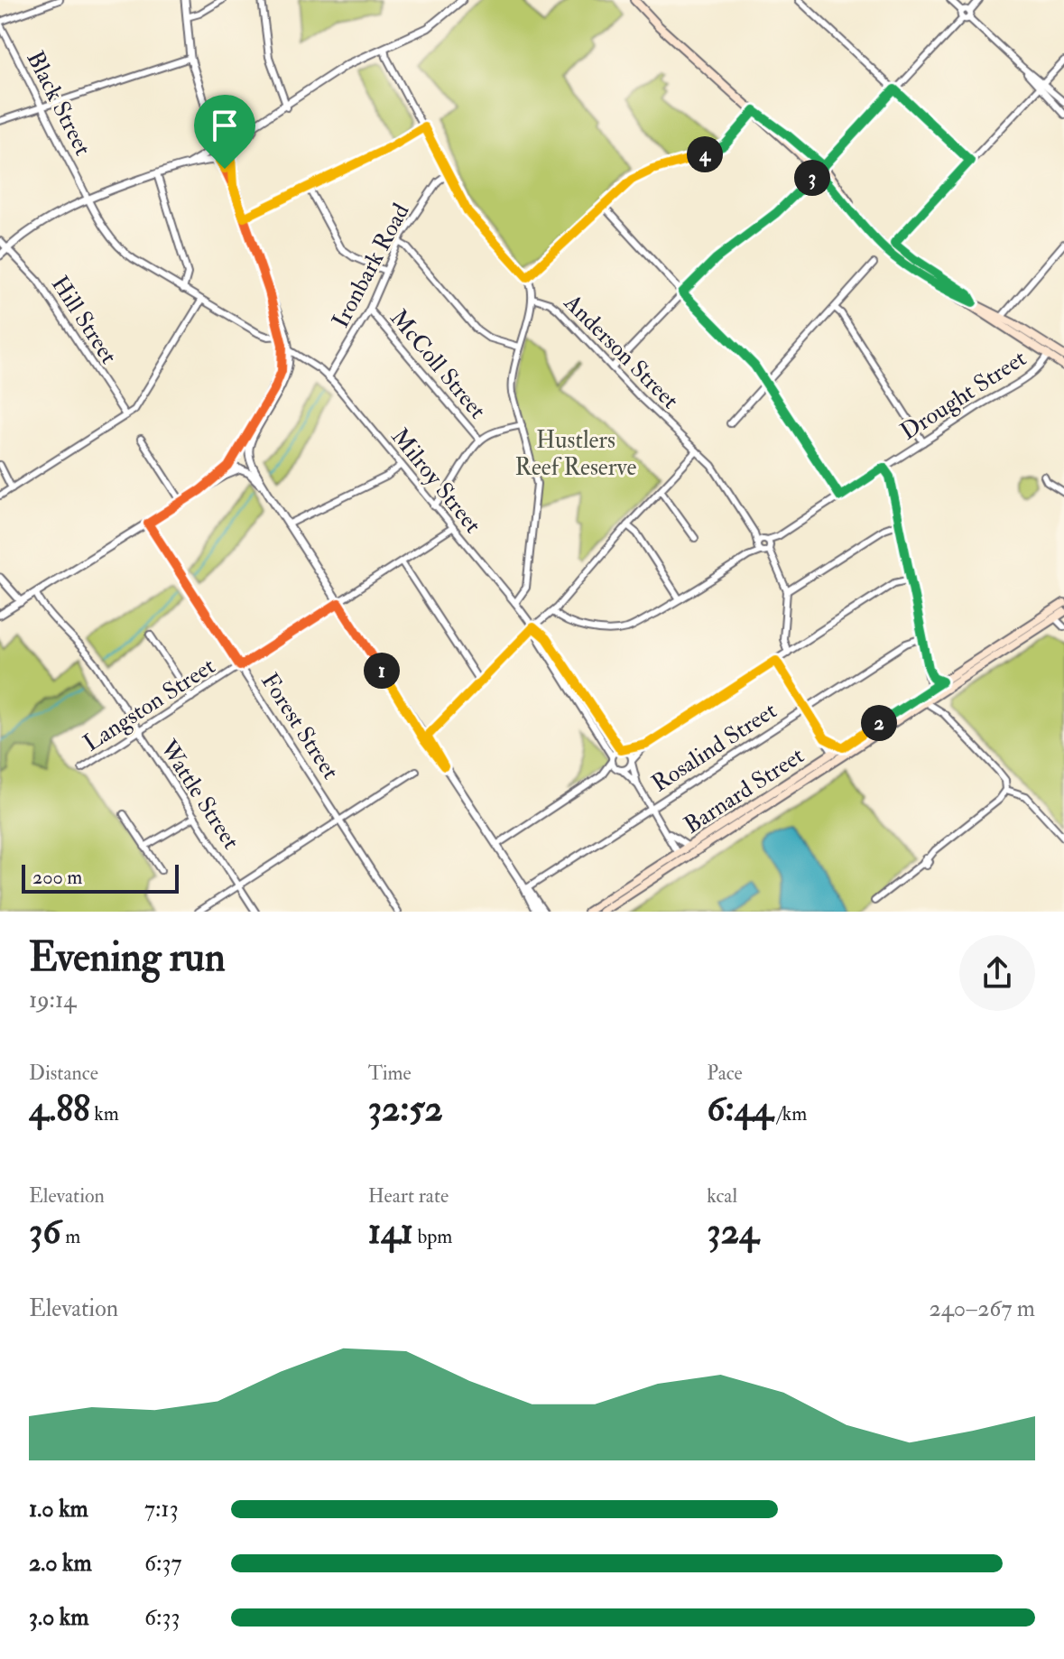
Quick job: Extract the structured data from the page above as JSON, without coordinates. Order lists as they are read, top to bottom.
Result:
{
  "streets": {
    "main road": ["Barnard Street"],
    "street": [
      "Black Street",
      "Ironbark Road",
      "Hill Street",
      "Anderson Street",
      "McColl Street",
      "Drought Street",
      "Milroy Street",
      "Langston Street",
      "Forest Street",
      "Rosalind Street",
      "Wattle Street"
    ]
  },
  "crossings": [
    ["Ironbark Road", "Anderson Street"],
    ["Ironbark Road", "McColl Street"],
    ["Ironbark Road", "Milroy Street"],
    ["Anderson Street", "Drought Street"],
    ["Milroy Street", "Langston Street"],
    ["Langston Street", "Forest Street"],
    ["Langston Street", "Wattle Street"]
  ],
  "parks": ["Hustlers Reef Reserve"],
  "scale_bar": "200 m",
  "page": {
    "pins": [
      "4",
      "3",
      "1",
      "2"
    ],
    "scale": "200 m",
    "heading": ["Evening run", "19:14"],
    "stats": [
      ["Distance", "4.88 km"],
      ["Time", "32:52"],
      ["Pace", "6:44 /km"],
      ["Elevation", "36 m"],
      ["Heart rate", "141 bpm"],
      ["kcal", "324"]
    ],
    "chart": ["Elevation", "240–267 m"],
    "list": [
      {
        "name": "1.0 km",
        "note": "7:13"
      },
      {
        "name": "2.0 km",
        "note": "6:37"
      },
      {
        "name": "3.0 km",
        "note": "6:33"
      }
    ]
  }
}
